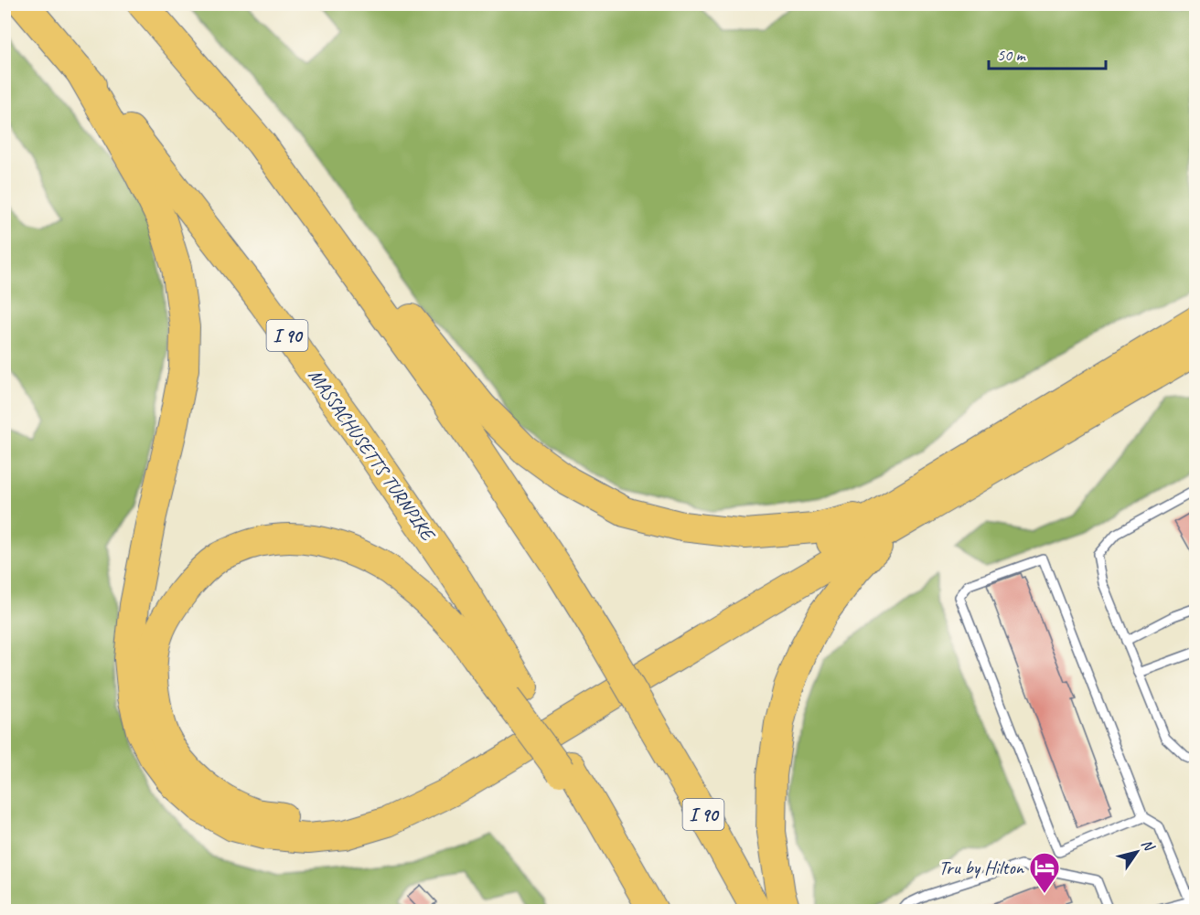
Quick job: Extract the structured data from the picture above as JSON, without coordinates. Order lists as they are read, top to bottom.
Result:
{
  "streets": {
    "highway": ["I 90", "MASSACHUSETTS TURNPIKE"]
  },
  "places": {
    "hotel": ["Tru by Hilton"]
  },
  "scale_bar": "50 m",
  "north": "top right"
}
